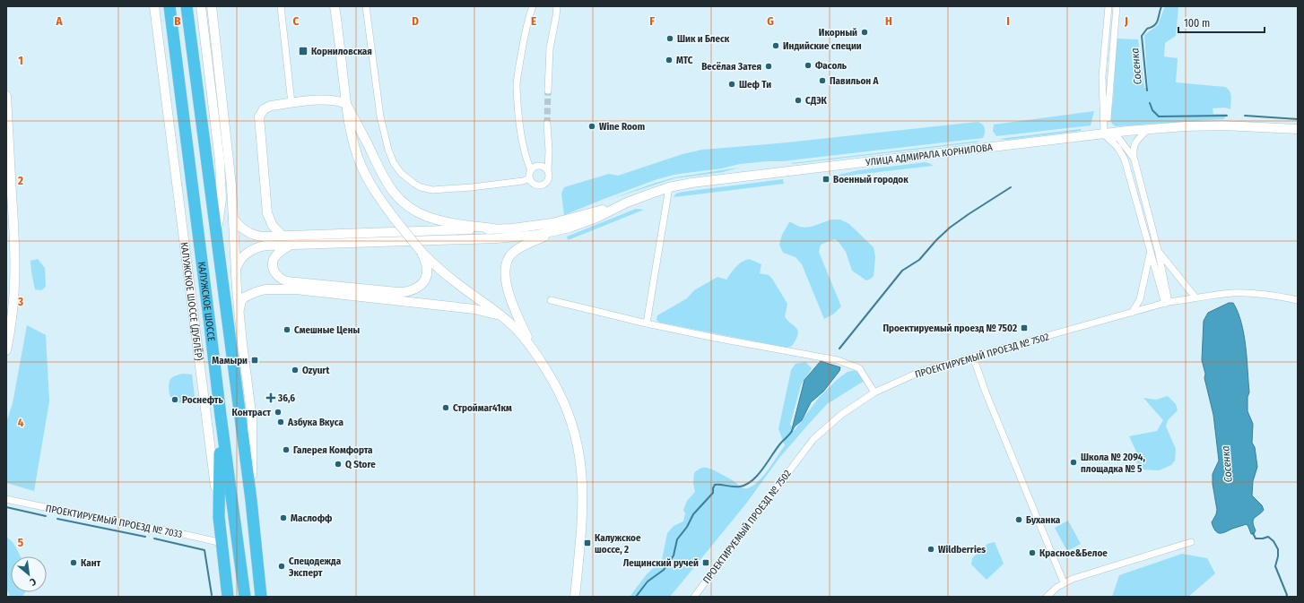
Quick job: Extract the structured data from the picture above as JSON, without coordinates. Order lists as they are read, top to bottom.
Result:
{
  "streets": {
    "highway": ["КАЛУЖСКОЕ ШОССЕ (ДУБЛЁР)", "КАЛУЖСКОЕ ШОССЕ"],
    "main road": ["УЛИЦА АДМИРАЛА КОРНИЛОВА"],
    "street": ["ПРОЕКТИРУЕМЫЙ ПРОЕЗД № 7502", "ПРОЕКТИРУЕМЫЙ ПРОЕЗД № 7033"]
  },
  "crossings": [
    ["КАЛУЖСКОЕ ШОССЕ (ДУБЛЁР)", "ПРОЕКТИРУЕМЫЙ ПРОЕЗД № 7033"]
  ],
  "water": ["Сосенка"],
  "places": {
    "other": [
      "Икорный",
      "Шик и Блеск",
      "Индийские специи",
      "МТС",
      "Фасоль",
      "Весёлая Затея",
      "Павильон А",
      "Шеф Ти",
      "СДЭК",
      "Wine Room",
      "Смешные Цены",
      "Ozyurt",
      "Роснефть",
      "Строймаг41км",
      "Контраст",
      "Азбука Вкуса",
      "Галерея Комфорта",
      "Школа № 2094, площадка № 5",
      "Q Store",
      "Маслофф",
      "Буханка",
      "Wildberries",
      "Красное&Белое",
      "Кант",
      "Спецодежда Эксперт"
    ],
    "transit": [
      "Корниловская",
      "Военный городок",
      "Проектируемый проезд № 7502",
      "Мамыри",
      "Калужское шоссе, 2",
      "Лещинский ручей"
    ],
    "health": ["36,6"]
  },
  "scale_bar": "100 m",
  "north": "bottom right",
  "grid": {
    "columns": [
      "A",
      "B",
      "C",
      "D",
      "E",
      "F",
      "G",
      "H",
      "I",
      "J"
    ],
    "rows": [
      "1",
      "2",
      "3",
      "4",
      "5"
    ]
  }
}
